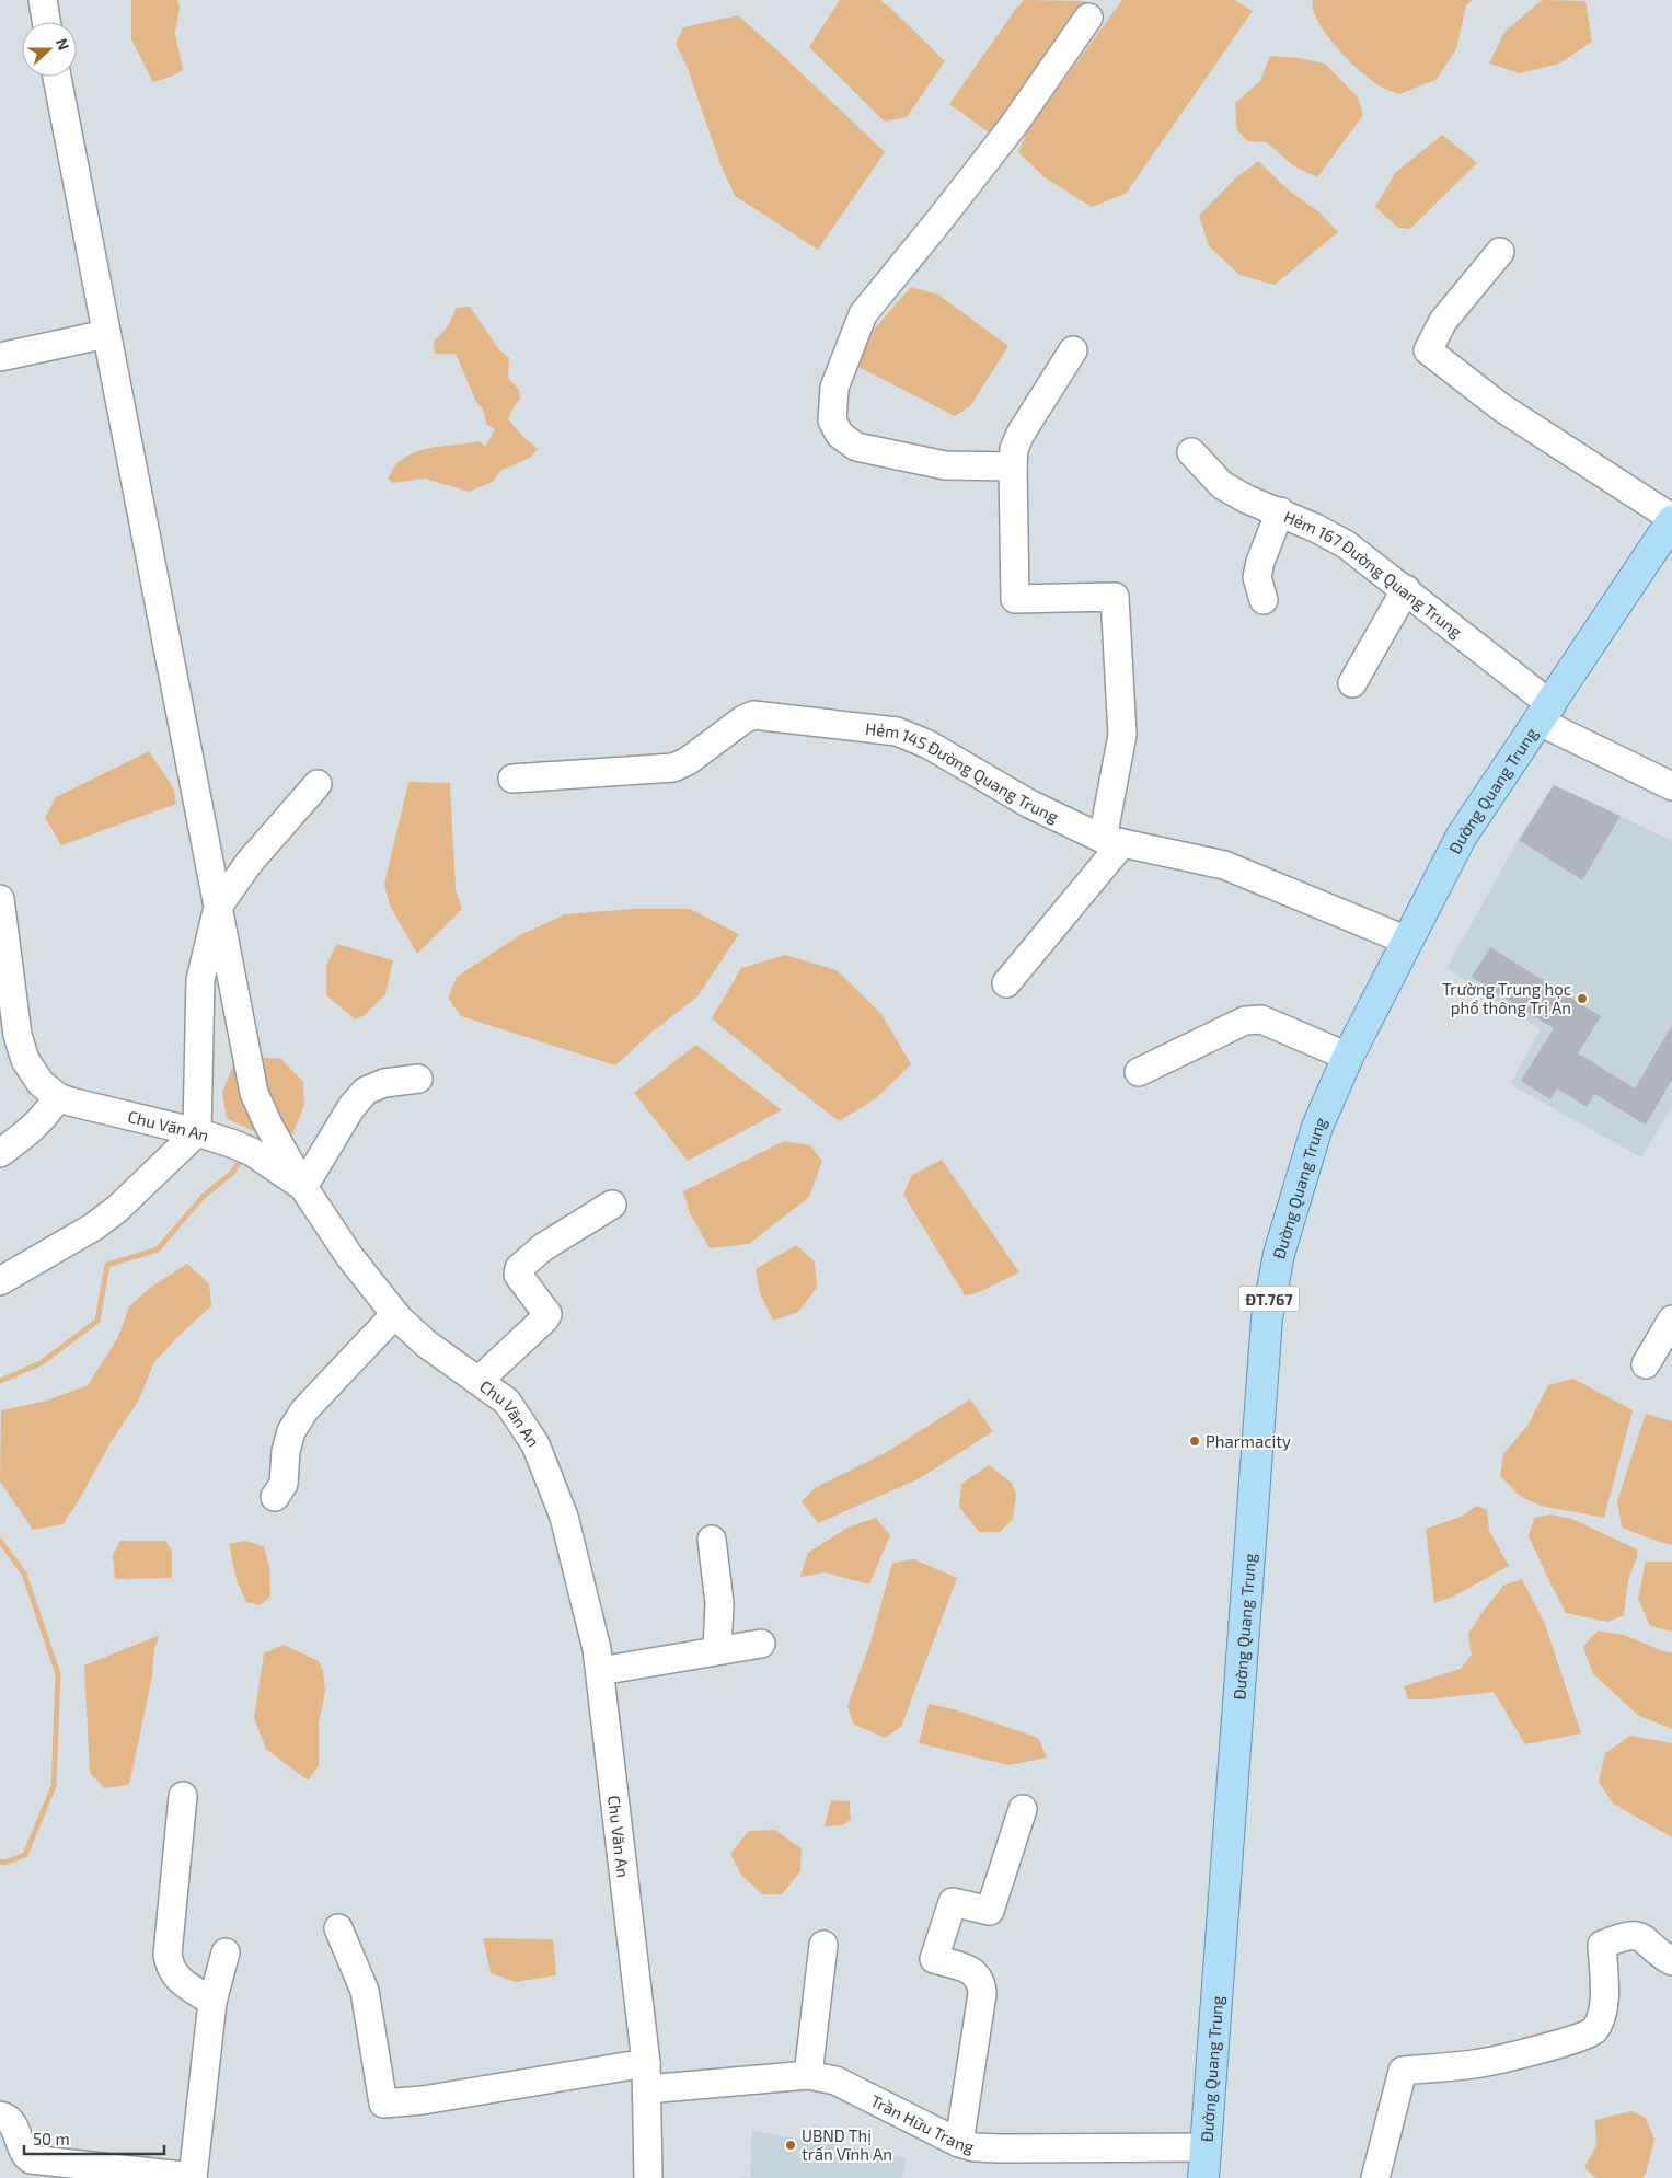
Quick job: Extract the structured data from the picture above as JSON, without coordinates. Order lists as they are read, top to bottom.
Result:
{
  "streets": {
    "main road": ["Đường Quang Trung", "ĐT.767"],
    "street": [
      "Hẻm 167 Đường Quang Trung",
      "Hẻm 145 Đường Quang Trung",
      "Chu Văn An",
      "Trần Hữu Trang"
    ]
  },
  "crossings": [
    ["Hẻm 167 Đường Quang Trung", "Đường Quang Trung"],
    ["Hẻm 145 Đường Quang Trung", "Đường Quang Trung"],
    ["Đường Quang Trung", "Trần Hữu Trang"],
    ["Chu Văn An", "Trần Hữu Trang"]
  ],
  "places": ["Trường Trung học phổ thông Trị An", "Pharmacity", "UBND Thị trấn Vĩnh An"],
  "scale_bar": "50 m",
  "north": "right"
}
